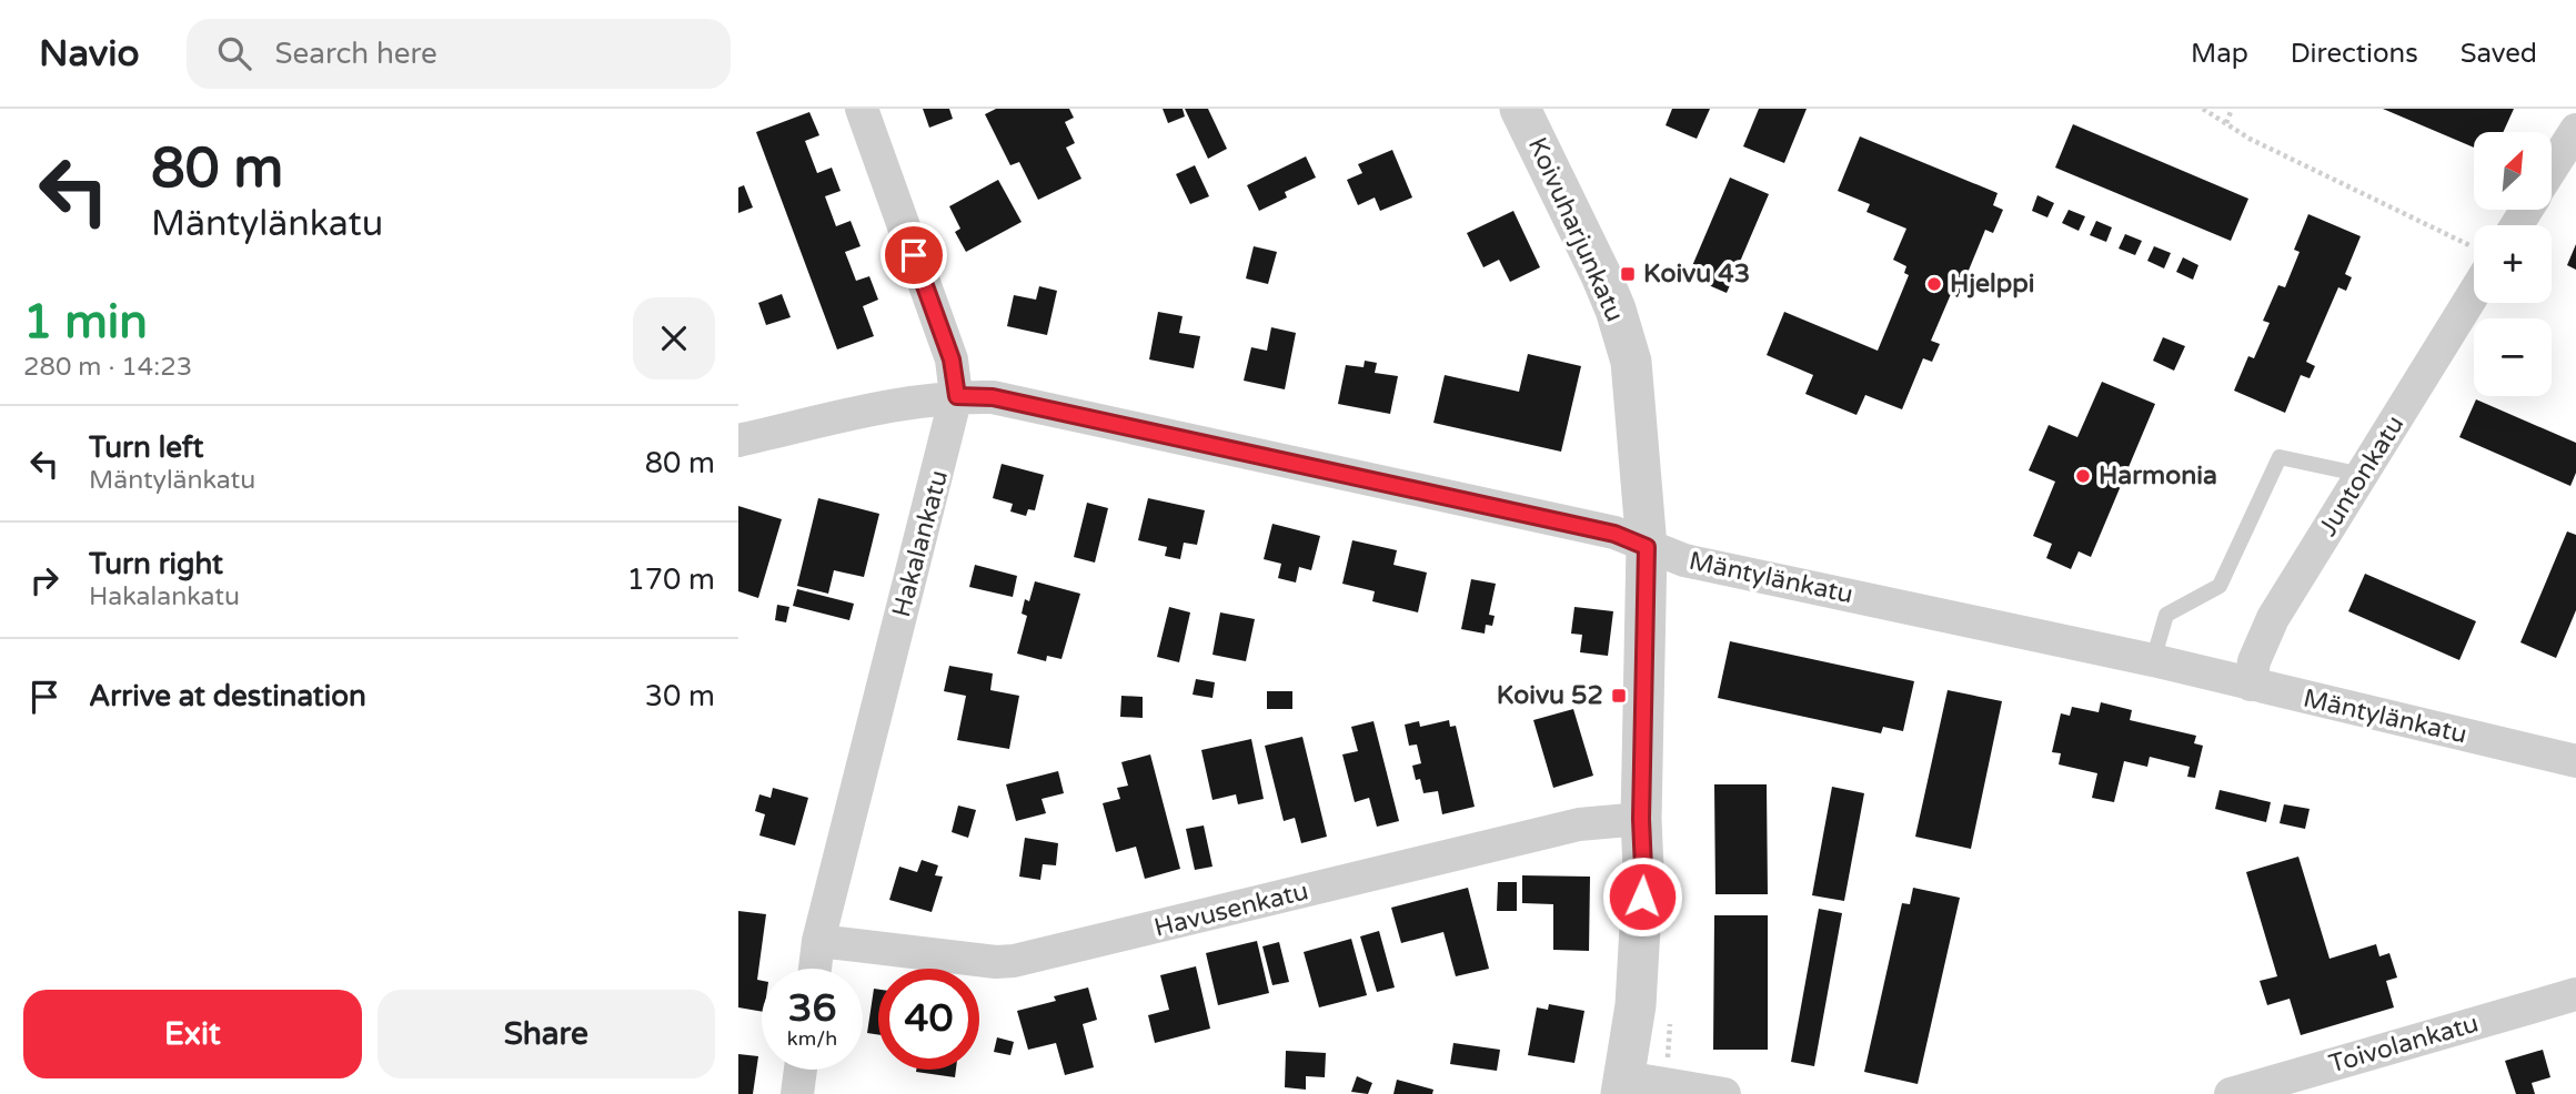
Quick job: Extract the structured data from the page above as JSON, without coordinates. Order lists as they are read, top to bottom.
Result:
{
  "streets": {
    "street": [
      "Koivuharjunkatu",
      "Juntonkatu",
      "Hakalankatu",
      "Mäntylänkatu",
      "Havusenkatu",
      "Toivolankatu"
    ]
  },
  "crossings": [
    ["Koivuharjunkatu", "Mäntylänkatu"],
    ["Koivuharjunkatu", "Havusenkatu"],
    ["Juntonkatu", "Mäntylänkatu"],
    ["Hakalankatu", "Mäntylänkatu"],
    ["Hakalankatu", "Havusenkatu"]
  ],
  "places": {
    "transit": ["Koivu 43", "Koivu 52"],
    "other": ["Hjelppi", "Harmonia"]
  },
  "north": "top right",
  "page": {
    "header": "Navio",
    "search": "Search here",
    "nav": ["Map", "Directions", "Saved"],
    "turn": ["80 m", "Mäntylänkatu"],
    "map_buttons": ["+", "−"],
    "heading": ["1 min", "280 m · 14:23"],
    "list": [
      {
        "name": "Turn left",
        "note": "Mäntylänkatu",
        "value": "80 m"
      },
      {
        "name": "Turn right",
        "note": "Hakalankatu",
        "value": "170 m"
      },
      {
        "name": "Arrive at destination",
        "value": "30 m"
      }
    ],
    "speed": "36 km/h",
    "limit": "40",
    "buttons": ["Exit", "Share"]
  }
}
